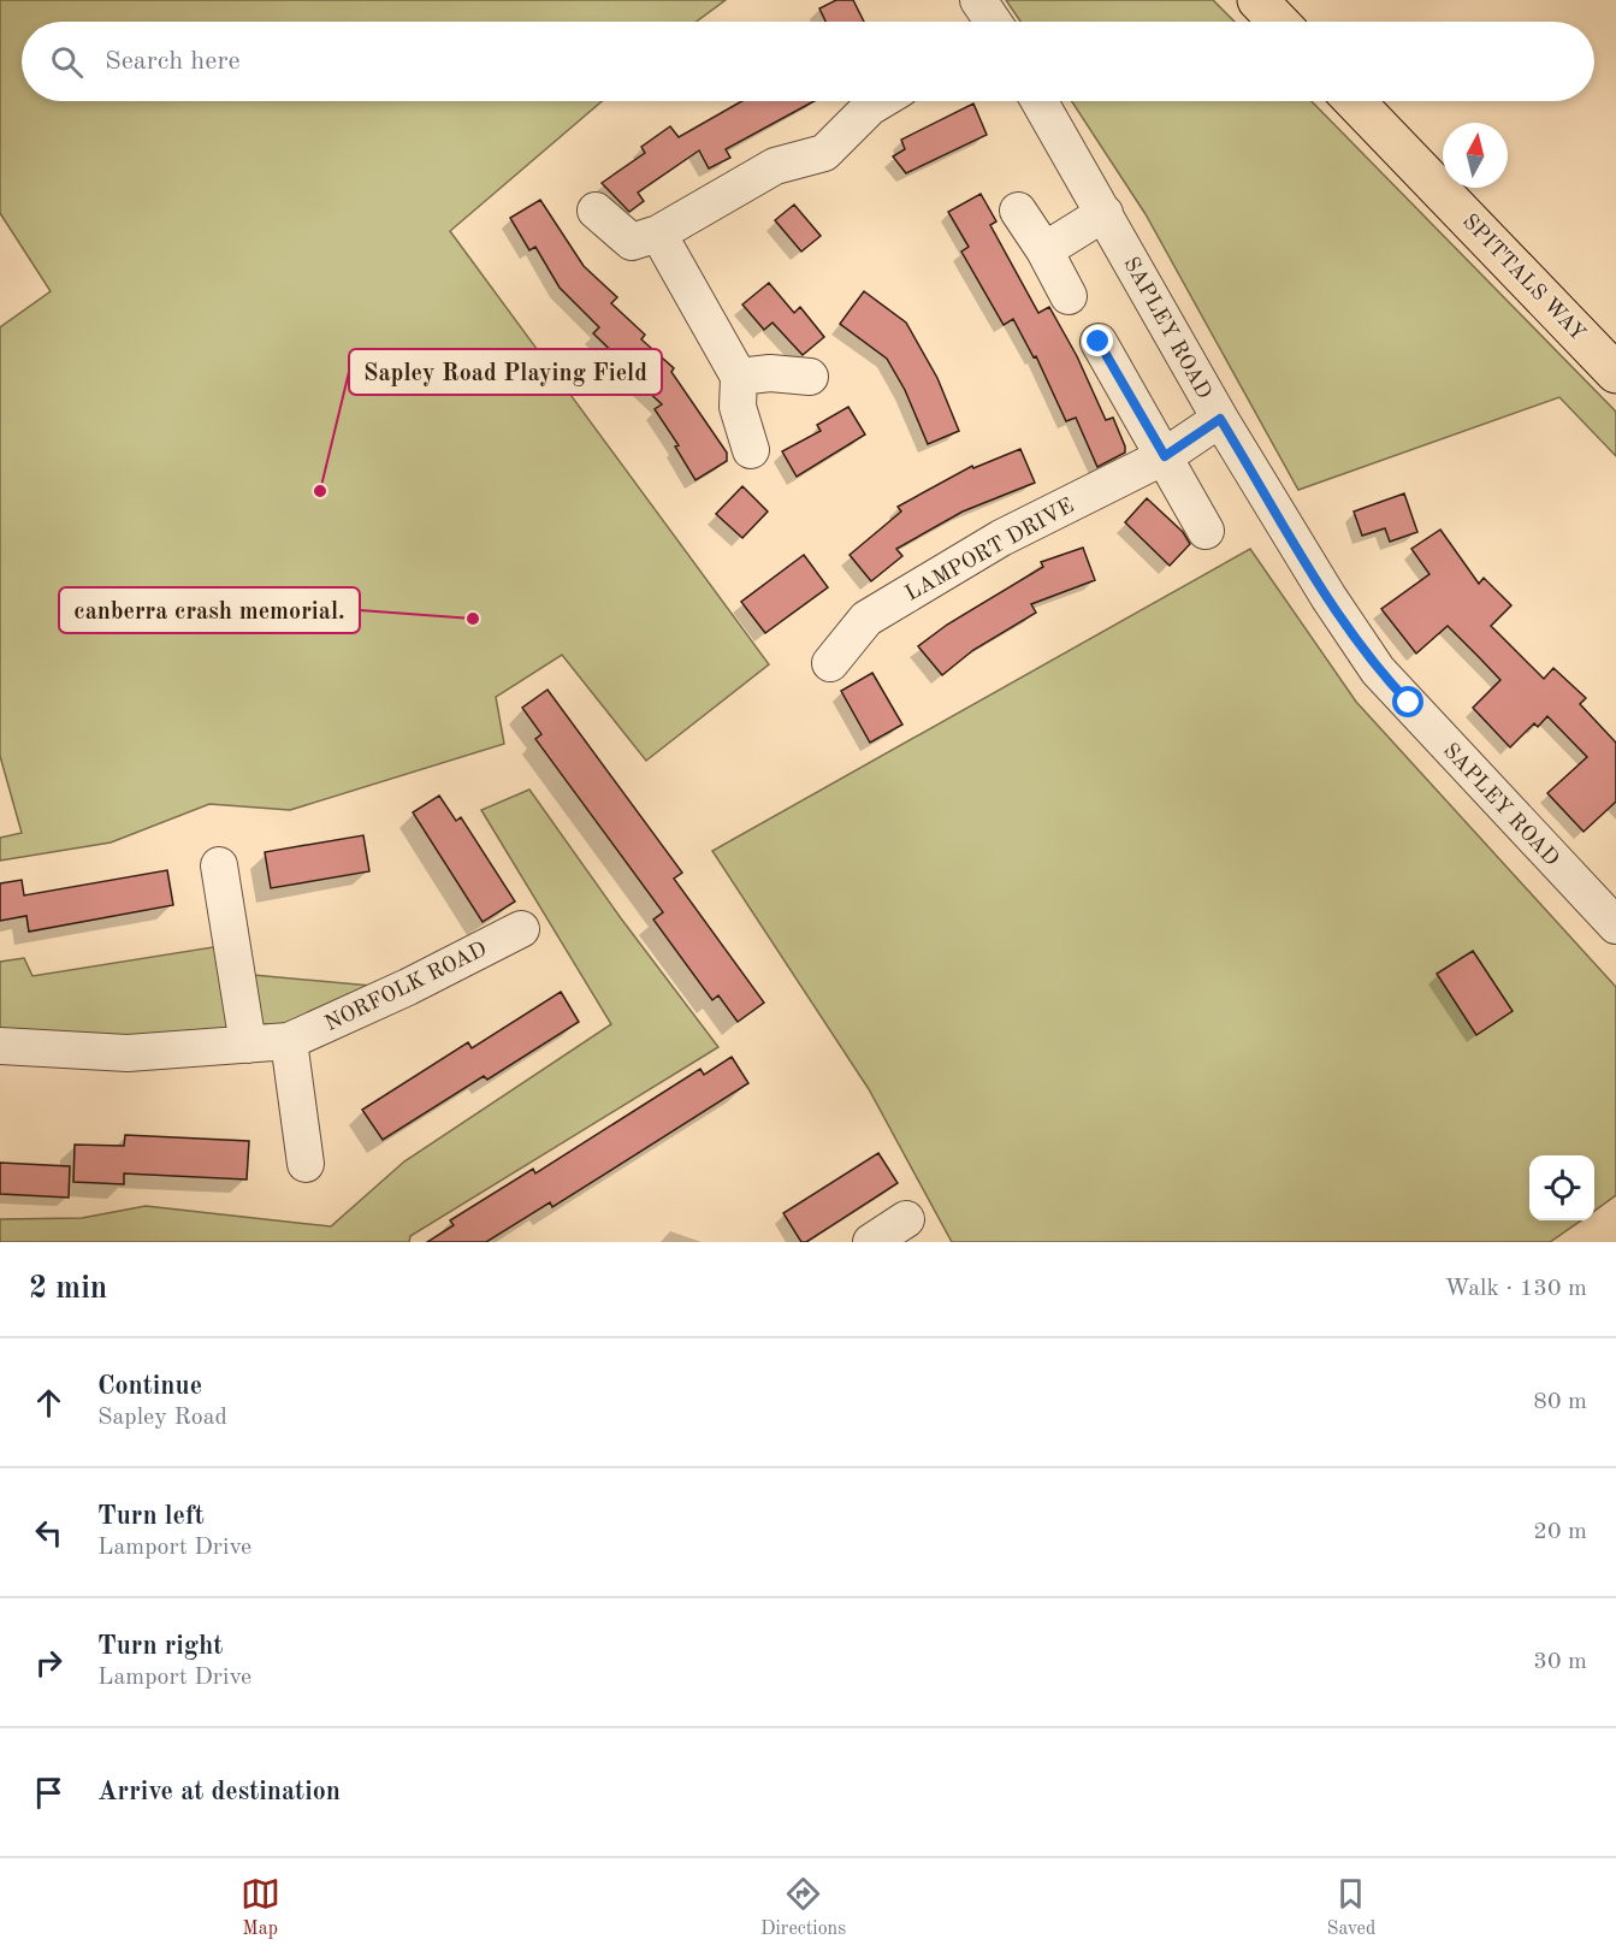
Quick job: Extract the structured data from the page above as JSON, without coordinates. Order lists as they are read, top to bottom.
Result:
{
  "streets": {
    "highway": ["SPITTALS WAY"],
    "street": ["SAPLEY ROAD", "LAMPORT DRIVE", "NORFOLK ROAD"]
  },
  "crossings": [
    ["SAPLEY ROAD", "LAMPORT DRIVE"]
  ],
  "places": ["Sapley Road Playing Field", "canberra crash memorial."],
  "north": "top",
  "page": {
    "search": "Search here",
    "heading": ["2 min", "Walk · 130 m"],
    "list": [
      ["Continue", "Sapley Road", "80 m"],
      ["Turn left", "Lamport Drive", "20 m"],
      ["Turn right", "Lamport Drive", "30 m"],
      "Arrive at destination"
    ],
    "nav": ["Map", "Directions", "Saved"]
  }
}
